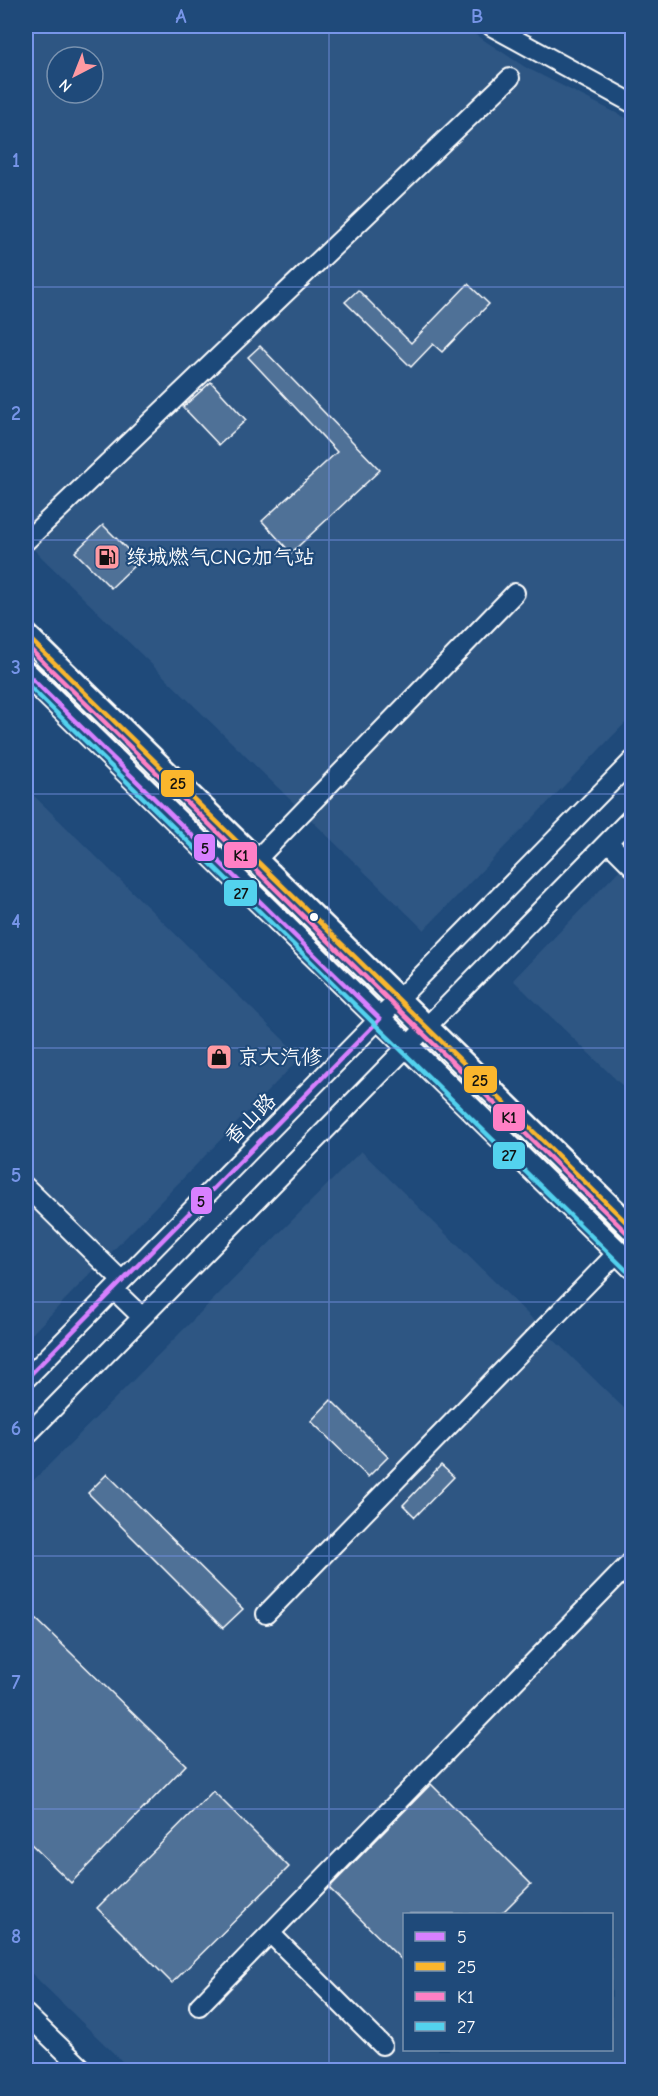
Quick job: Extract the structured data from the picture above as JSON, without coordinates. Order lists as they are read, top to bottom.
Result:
{
  "streets": {
    "street": ["香山路"]
  },
  "places": {
    "fuel station": ["绿城燃气CNG加气站"],
    "shop": ["京大汽修"]
  },
  "lines": [
    "transit line 25",
    "transit line K1",
    "transit line 5",
    "transit line 27"
  ],
  "legend": [
    "5",
    "25",
    "K1",
    "27"
  ],
  "north": "bottom left",
  "grid": {
    "columns": ["A", "B"],
    "rows": [
      "1",
      "2",
      "3",
      "4",
      "5",
      "6",
      "7",
      "8"
    ]
  }
}
